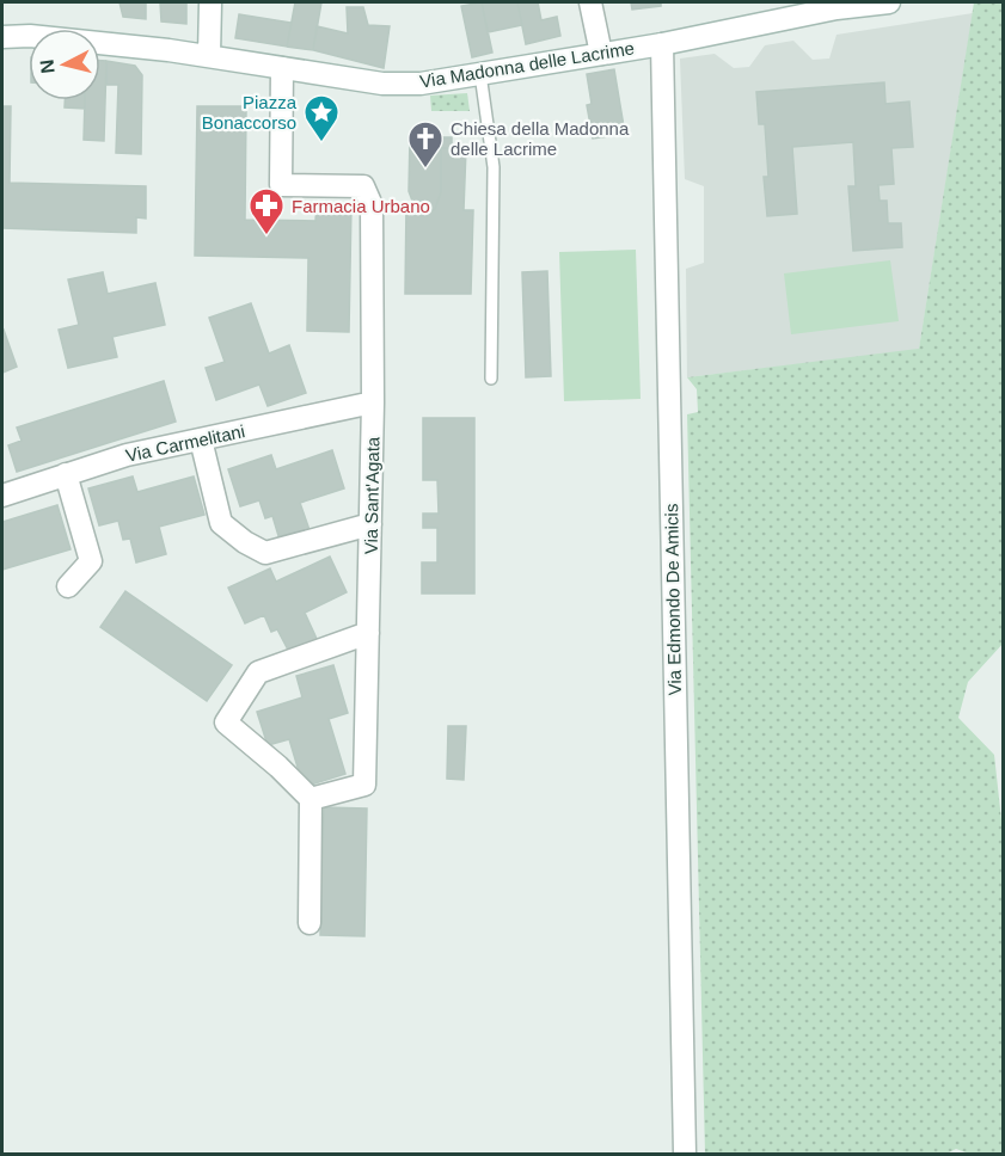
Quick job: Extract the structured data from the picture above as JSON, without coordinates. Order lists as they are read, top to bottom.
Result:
{
  "streets": {
    "street": [
      "Via Madonna delle Lacrime",
      "Via Carmelitani",
      "Via Sant'Agata",
      "Via Edmondo De Amicis"
    ]
  },
  "crossings": [
    ["Via Madonna delle Lacrime", "Via Sant'Agata"],
    ["Via Madonna delle Lacrime", "Via Edmondo De Amicis"],
    ["Via Carmelitani", "Via Sant'Agata"]
  ],
  "places": {
    "place": ["Piazza Bonaccorso"],
    "church": ["Chiesa della Madonna delle Lacrime"],
    "pharmacy": ["Farmacia Urbano"]
  },
  "north": "left"
}
